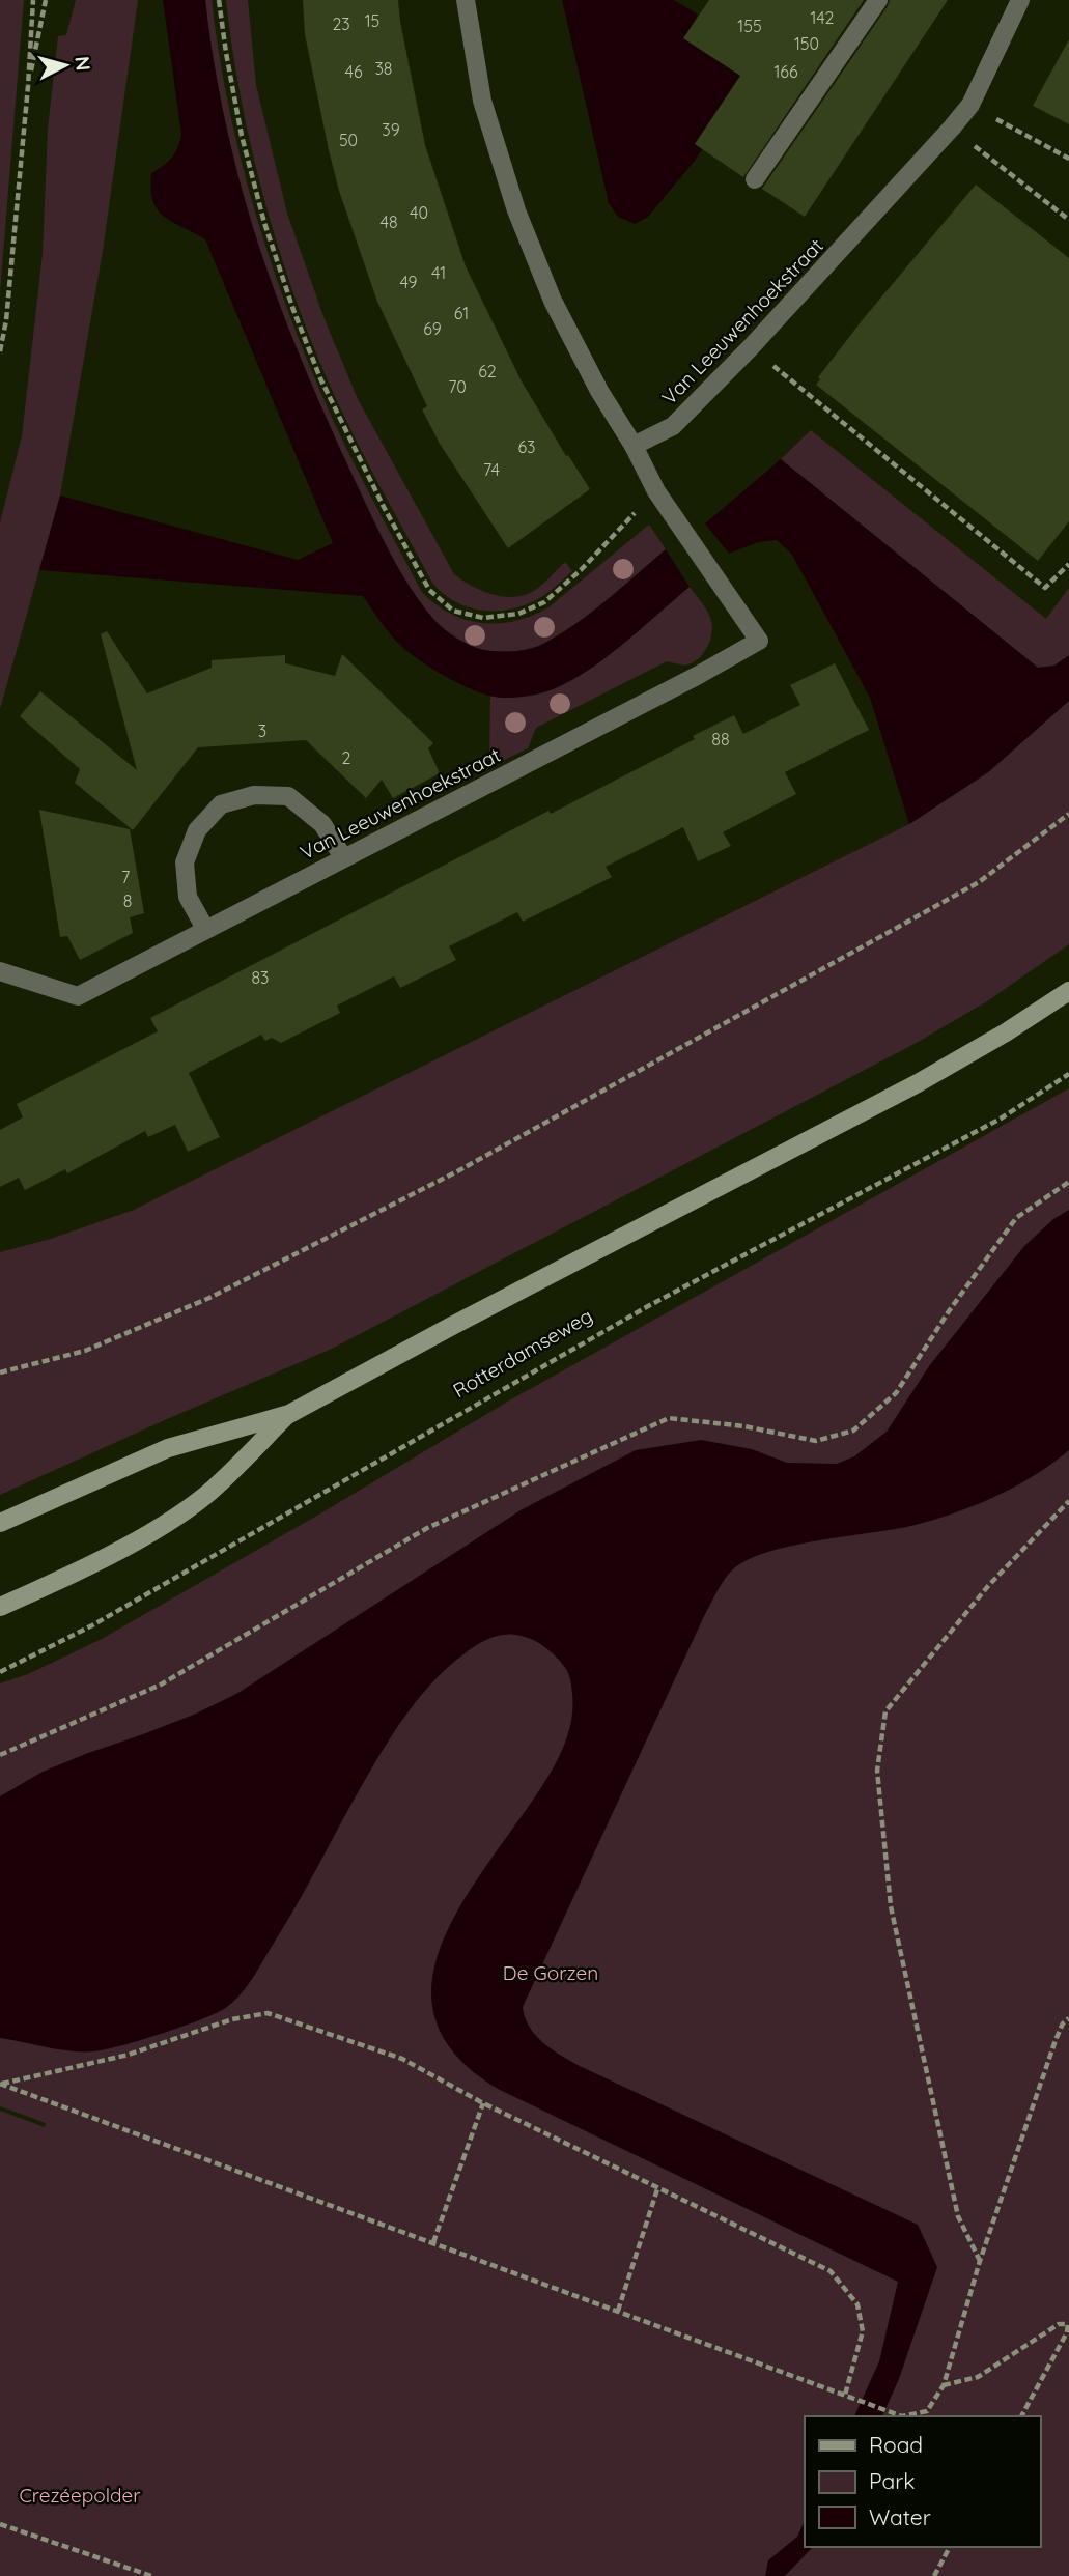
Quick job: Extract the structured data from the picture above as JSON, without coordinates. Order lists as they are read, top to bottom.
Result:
{
  "streets": {
    "street": ["Van Leeuwenhoekstraat"],
    "path": ["Rotterdamseweg"]
  },
  "parks": ["De Gorzen", "Crezéepolder"],
  "house_numbers": [
    "142",
    "15",
    "23",
    "155",
    "150",
    "38",
    "46",
    "166",
    "39",
    "50",
    "40",
    "48",
    "41",
    "49",
    "61",
    "69",
    "62",
    "70",
    "63",
    "74",
    "3",
    "88",
    "2",
    "7",
    "8",
    "83"
  ],
  "legend": ["Road", "Park", "Water"],
  "north": "right"
}
